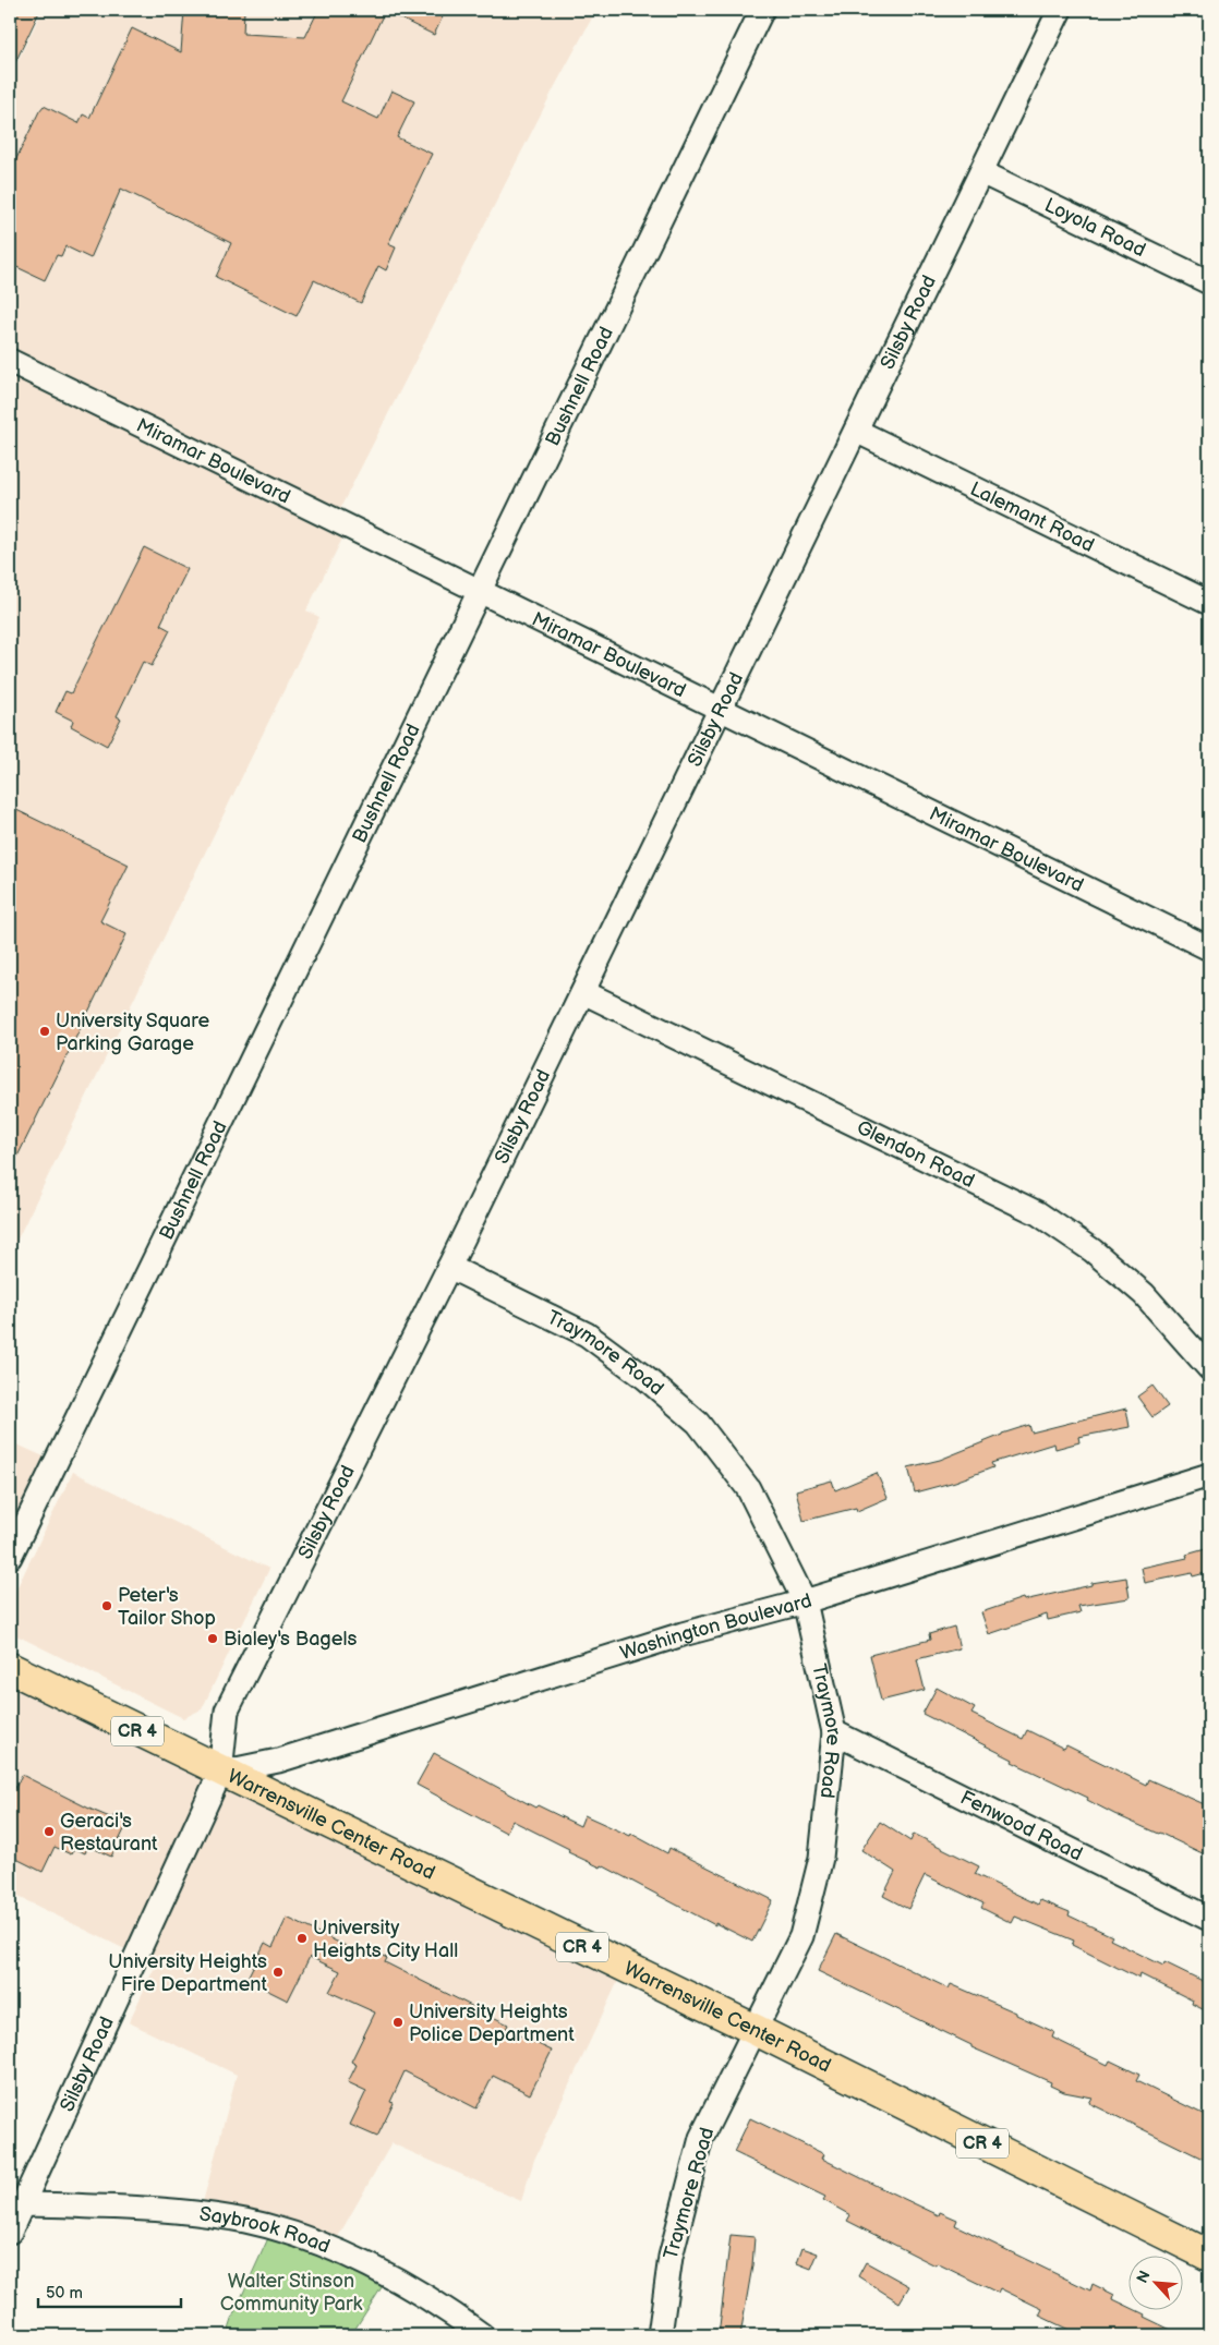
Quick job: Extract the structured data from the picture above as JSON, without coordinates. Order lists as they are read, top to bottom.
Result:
{
  "streets": {
    "main road": ["CR 4", "Warrensville Center Road"],
    "street": [
      "Loyola Road",
      "Silsby Road",
      "Bushnell Road",
      "Miramar Boulevard",
      "Lalemant Road",
      "Glendon Road",
      "Traymore Road",
      "Washington Boulevard",
      "Fenwood Road",
      "Saybrook Road"
    ]
  },
  "crossings": [
    ["Loyola Road", "Silsby Road"],
    ["Silsby Road", "Miramar Boulevard"],
    ["Silsby Road", "Lalemant Road"],
    ["Silsby Road", "Glendon Road"],
    ["Silsby Road", "Traymore Road"],
    ["Silsby Road", "Washington Boulevard"],
    ["Silsby Road", "Warrensville Center Road"],
    ["Silsby Road", "Saybrook Road"],
    ["Bushnell Road", "Miramar Boulevard"],
    ["Traymore Road", "Washington Boulevard"],
    ["Traymore Road", "Warrensville Center Road"],
    ["Traymore Road", "Fenwood Road"],
    ["Washington Boulevard", "Warrensville Center Road"]
  ],
  "parks": ["Walter Stinson Community Park"],
  "places": [
    "University Square Parking Garage",
    "Peter's Tailor Shop",
    "Bialey's Bagels",
    "Geraci's Restaurant",
    "University Heights City Hall",
    "University Heights Fire Department",
    "University Heights Police Department"
  ],
  "scale_bar": "50 m",
  "north": "top left"
}
